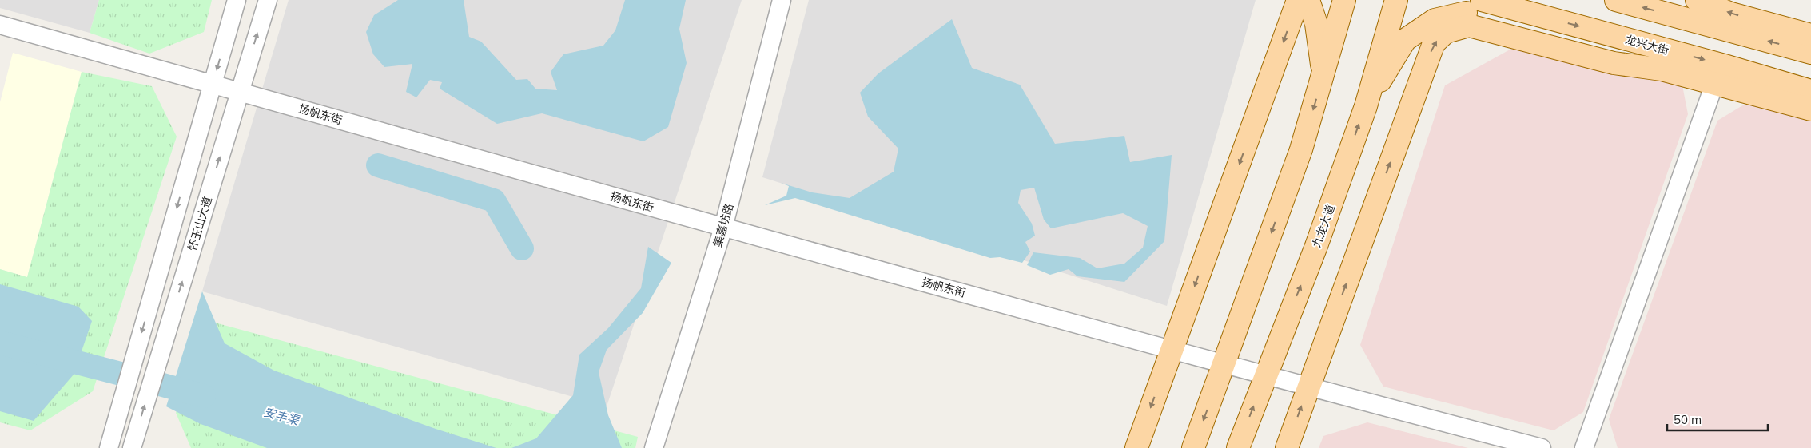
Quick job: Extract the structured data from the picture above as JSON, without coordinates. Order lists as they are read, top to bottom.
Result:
{
  "streets": {
    "main road": ["龙兴大街", "九龙大道"],
    "street": ["扬帆东街", "怀玉山大道", "集嘉坊路"]
  },
  "crossings": [
    ["扬帆东街", "怀玉山大道"],
    ["扬帆东街", "集嘉坊路"],
    ["扬帆东街", "九龙大道"]
  ],
  "water": ["安丰渠"],
  "scale_bar": "50 m"
}
